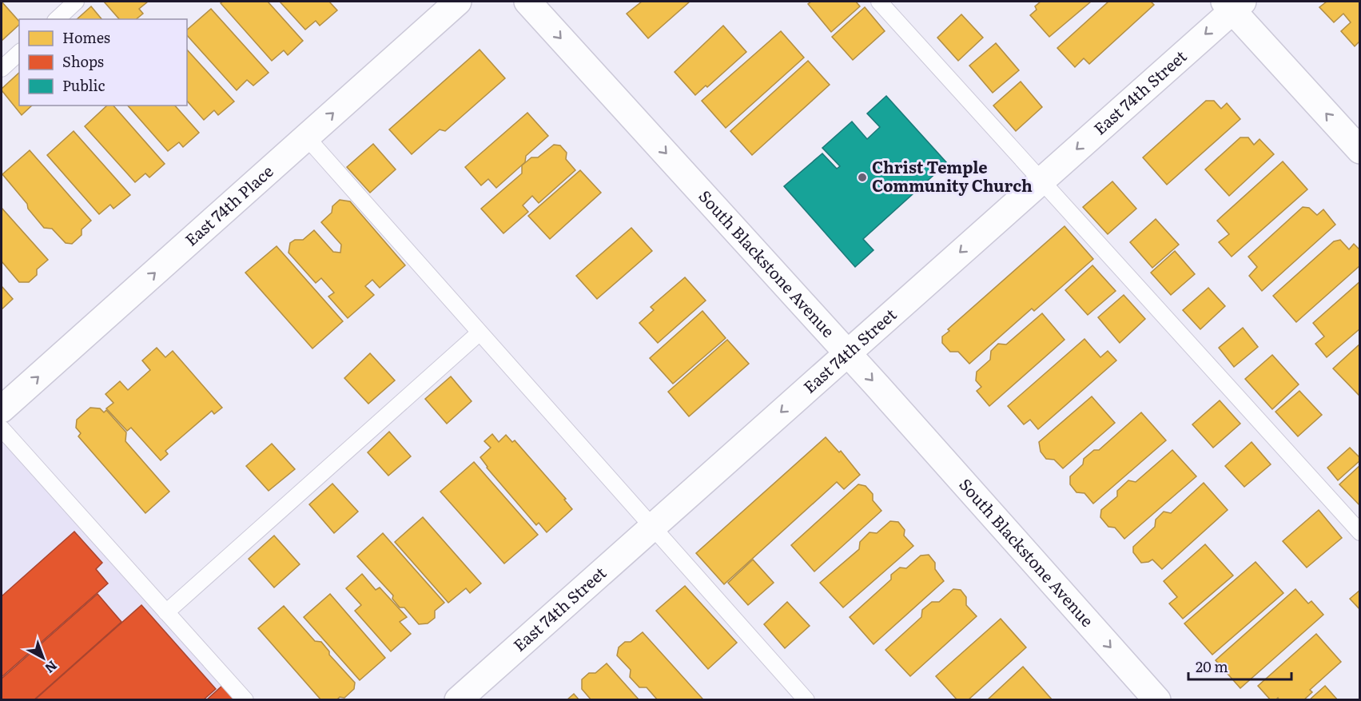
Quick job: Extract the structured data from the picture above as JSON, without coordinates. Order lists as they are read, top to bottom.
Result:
{
  "streets": {
    "street": ["East 74th Street", "East 74th Place", "South Blackstone Avenue"]
  },
  "crossings": [
    ["East 74th Street", "South Blackstone Avenue"]
  ],
  "one_way": ["East 74th Street", "East 74th Place", "South Blackstone Avenue"],
  "places": ["Christ Temple Community Church"],
  "legend": ["Homes", "Shops", "Public"],
  "scale_bar": "20 m",
  "north": "bottom right"
}
